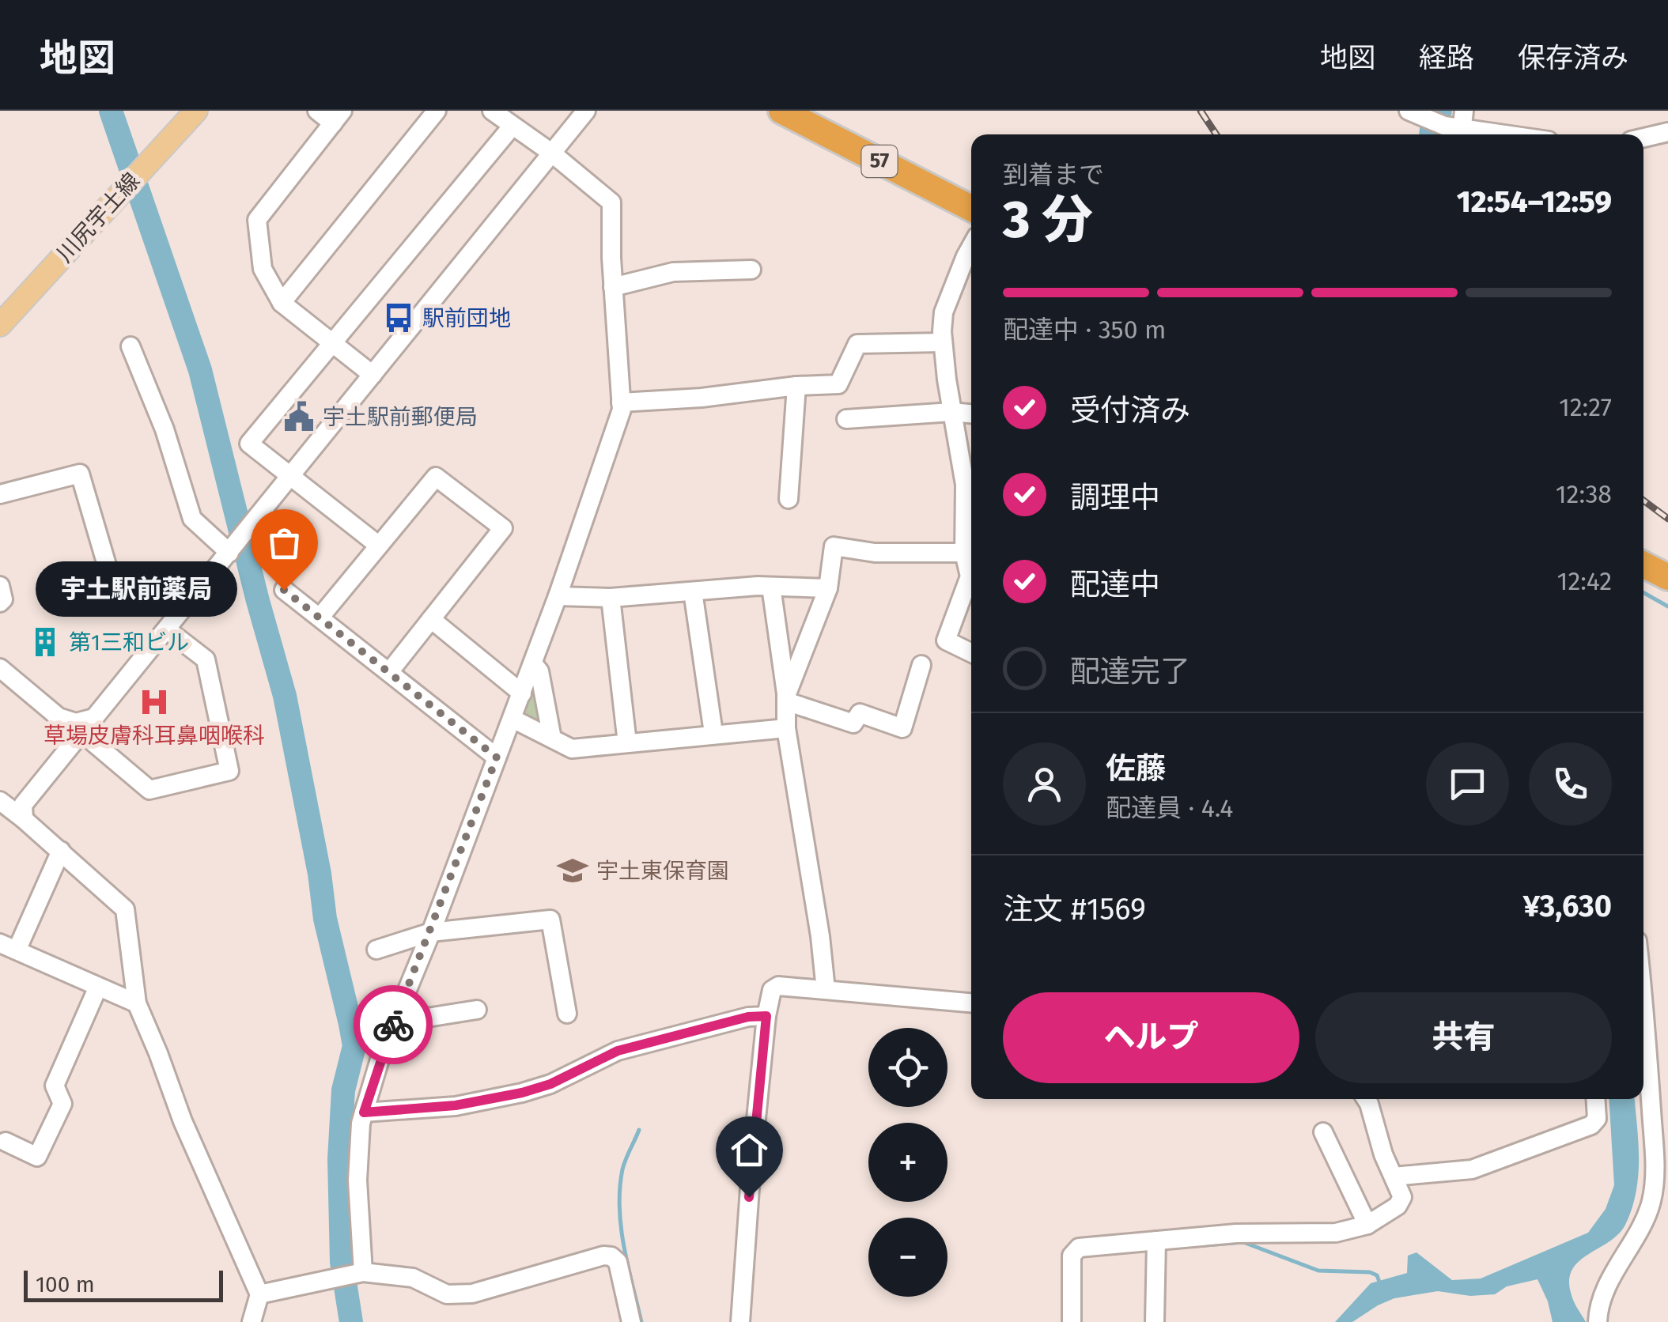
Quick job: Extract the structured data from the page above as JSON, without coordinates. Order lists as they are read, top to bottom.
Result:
{
  "streets": {
    "highway": ["57"],
    "main road": ["川尻宇土線"]
  },
  "places": {
    "bus stop": ["駅前団地"],
    "public building": ["宇土駅前郵便局"],
    "other": ["宇土駅前薬局"],
    "building": ["第1三和ビル"],
    "hospital": ["草場皮膚科耳鼻咽喉科"],
    "school or university": ["宇土東保育園"]
  },
  "scale_bar": "100 m",
  "page": {
    "header": "地図",
    "nav": ["地図", "経路", "保存済み"],
    "heading": ["3 分", "到着まで", "12:54–12:59"],
    "panel": [
      "佐藤",
      "配達員 · 4.4",
      "注文 #1569",
      "¥3,630"
    ],
    "bar": "配達中 · 350 m",
    "list": [
      ["受付済み", "12:27"],
      ["調理中", "12:38"],
      ["配達中", "12:42"],
      "配達完了"
    ],
    "bubble": "宇土駅前薬局",
    "buttons": ["ヘルプ", "共有"],
    "map_buttons": ["+", "−"],
    "scale": "100 m"
  }
}
